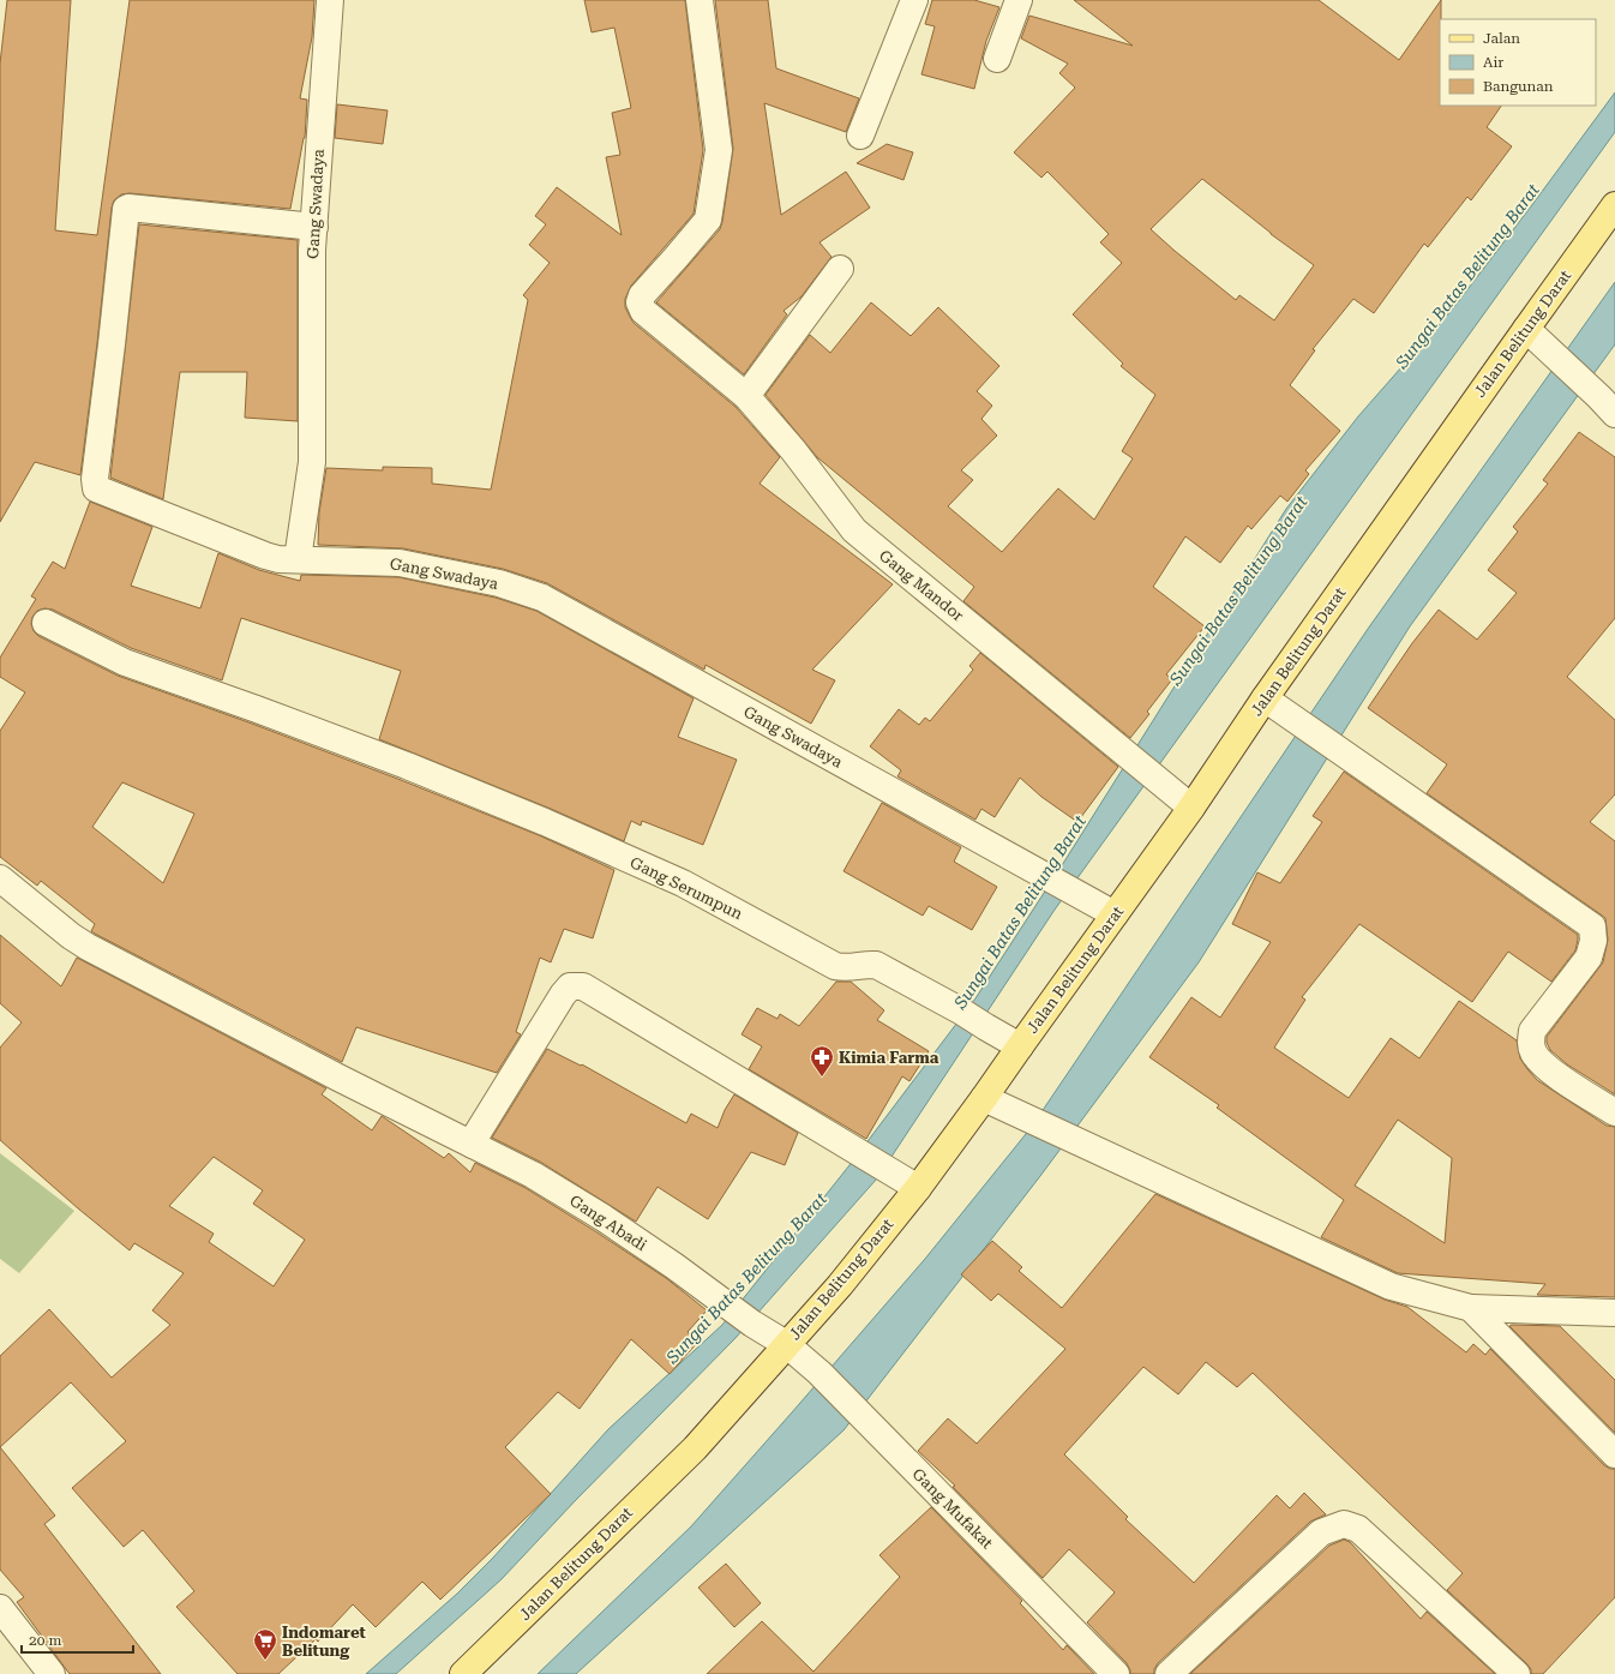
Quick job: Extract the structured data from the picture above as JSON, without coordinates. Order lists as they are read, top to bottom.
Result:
{
  "streets": {
    "main road": ["Jalan Belitung Darat"],
    "street": [
      "Gang Swadaya",
      "Gang Mandor",
      "Gang Serumpun",
      "Gang Abadi",
      "Gang Mufakat"
    ]
  },
  "crossings": [
    ["Gang Swadaya", "Jalan Belitung Darat"],
    ["Jalan Belitung Darat", "Gang Mandor"],
    ["Jalan Belitung Darat", "Gang Serumpun"],
    ["Jalan Belitung Darat", "Gang Abadi"],
    ["Jalan Belitung Darat", "Gang Mufakat"],
    ["Gang Abadi", "Gang Mufakat"]
  ],
  "water": ["Sungai Batas Belitung Barat"],
  "places": {
    "pharmacy": ["Kimia Farma"],
    "supermarket": ["Indomaret Belitung"]
  },
  "legend": ["Jalan", "Air", "Bangunan"],
  "scale_bar": "20 m"
}
